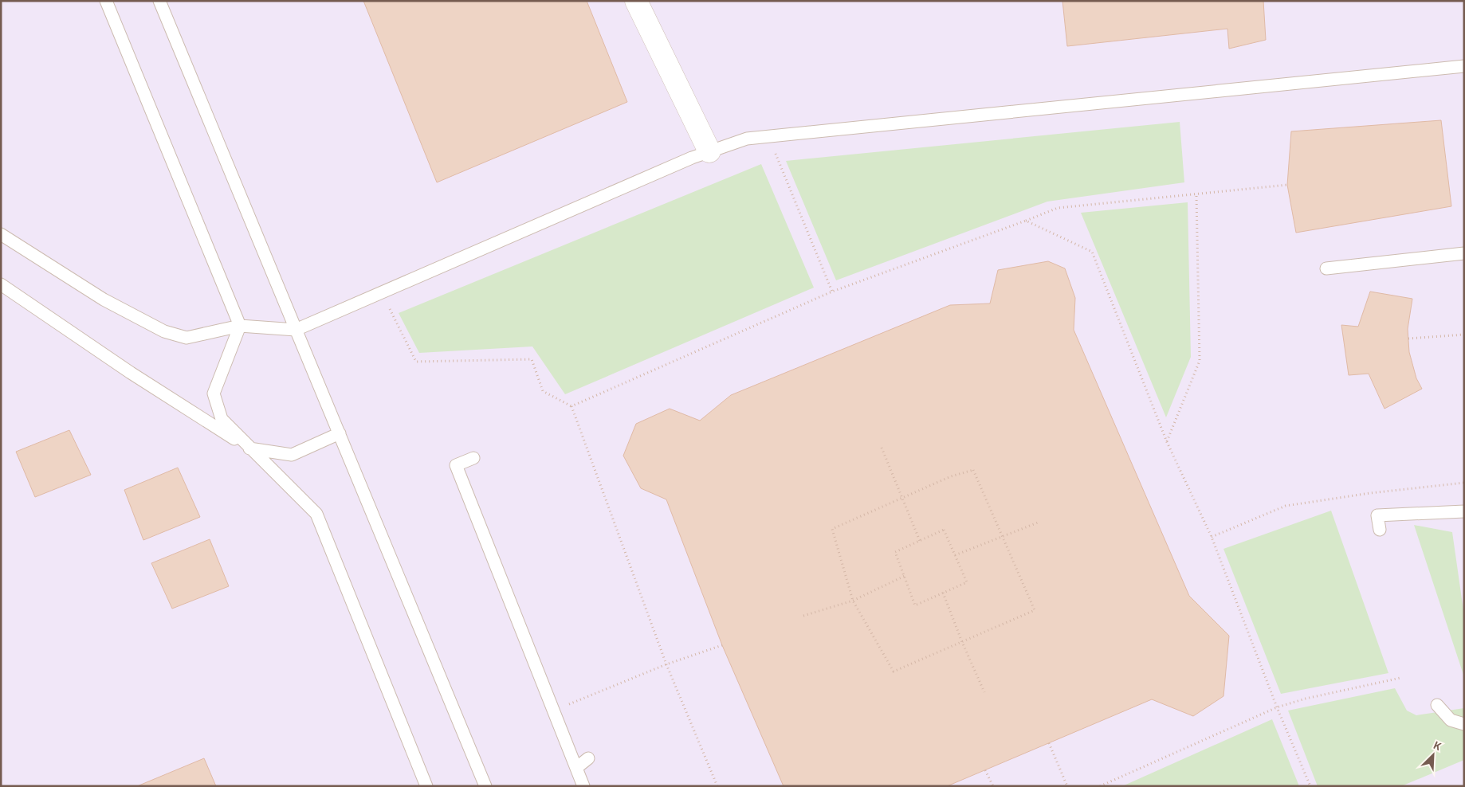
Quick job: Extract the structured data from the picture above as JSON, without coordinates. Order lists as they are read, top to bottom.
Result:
{
  "north": "top right"
}
